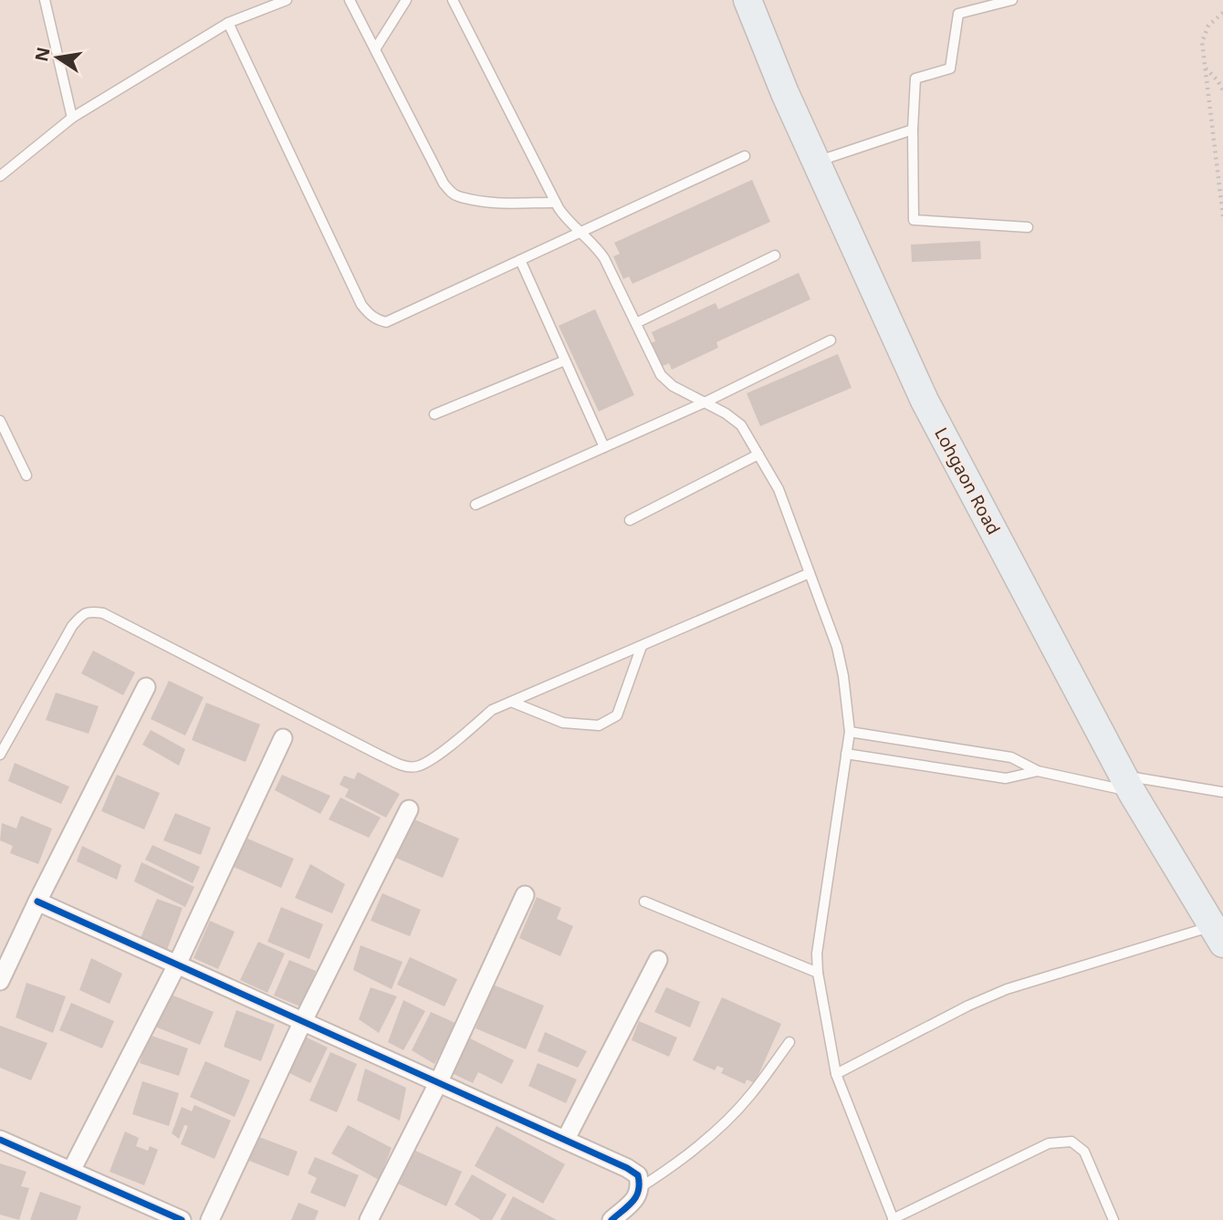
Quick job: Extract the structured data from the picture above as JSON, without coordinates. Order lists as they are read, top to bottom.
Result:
{
  "streets": {
    "main road": ["Lohgaon Road"]
  },
  "north": "left"
}
